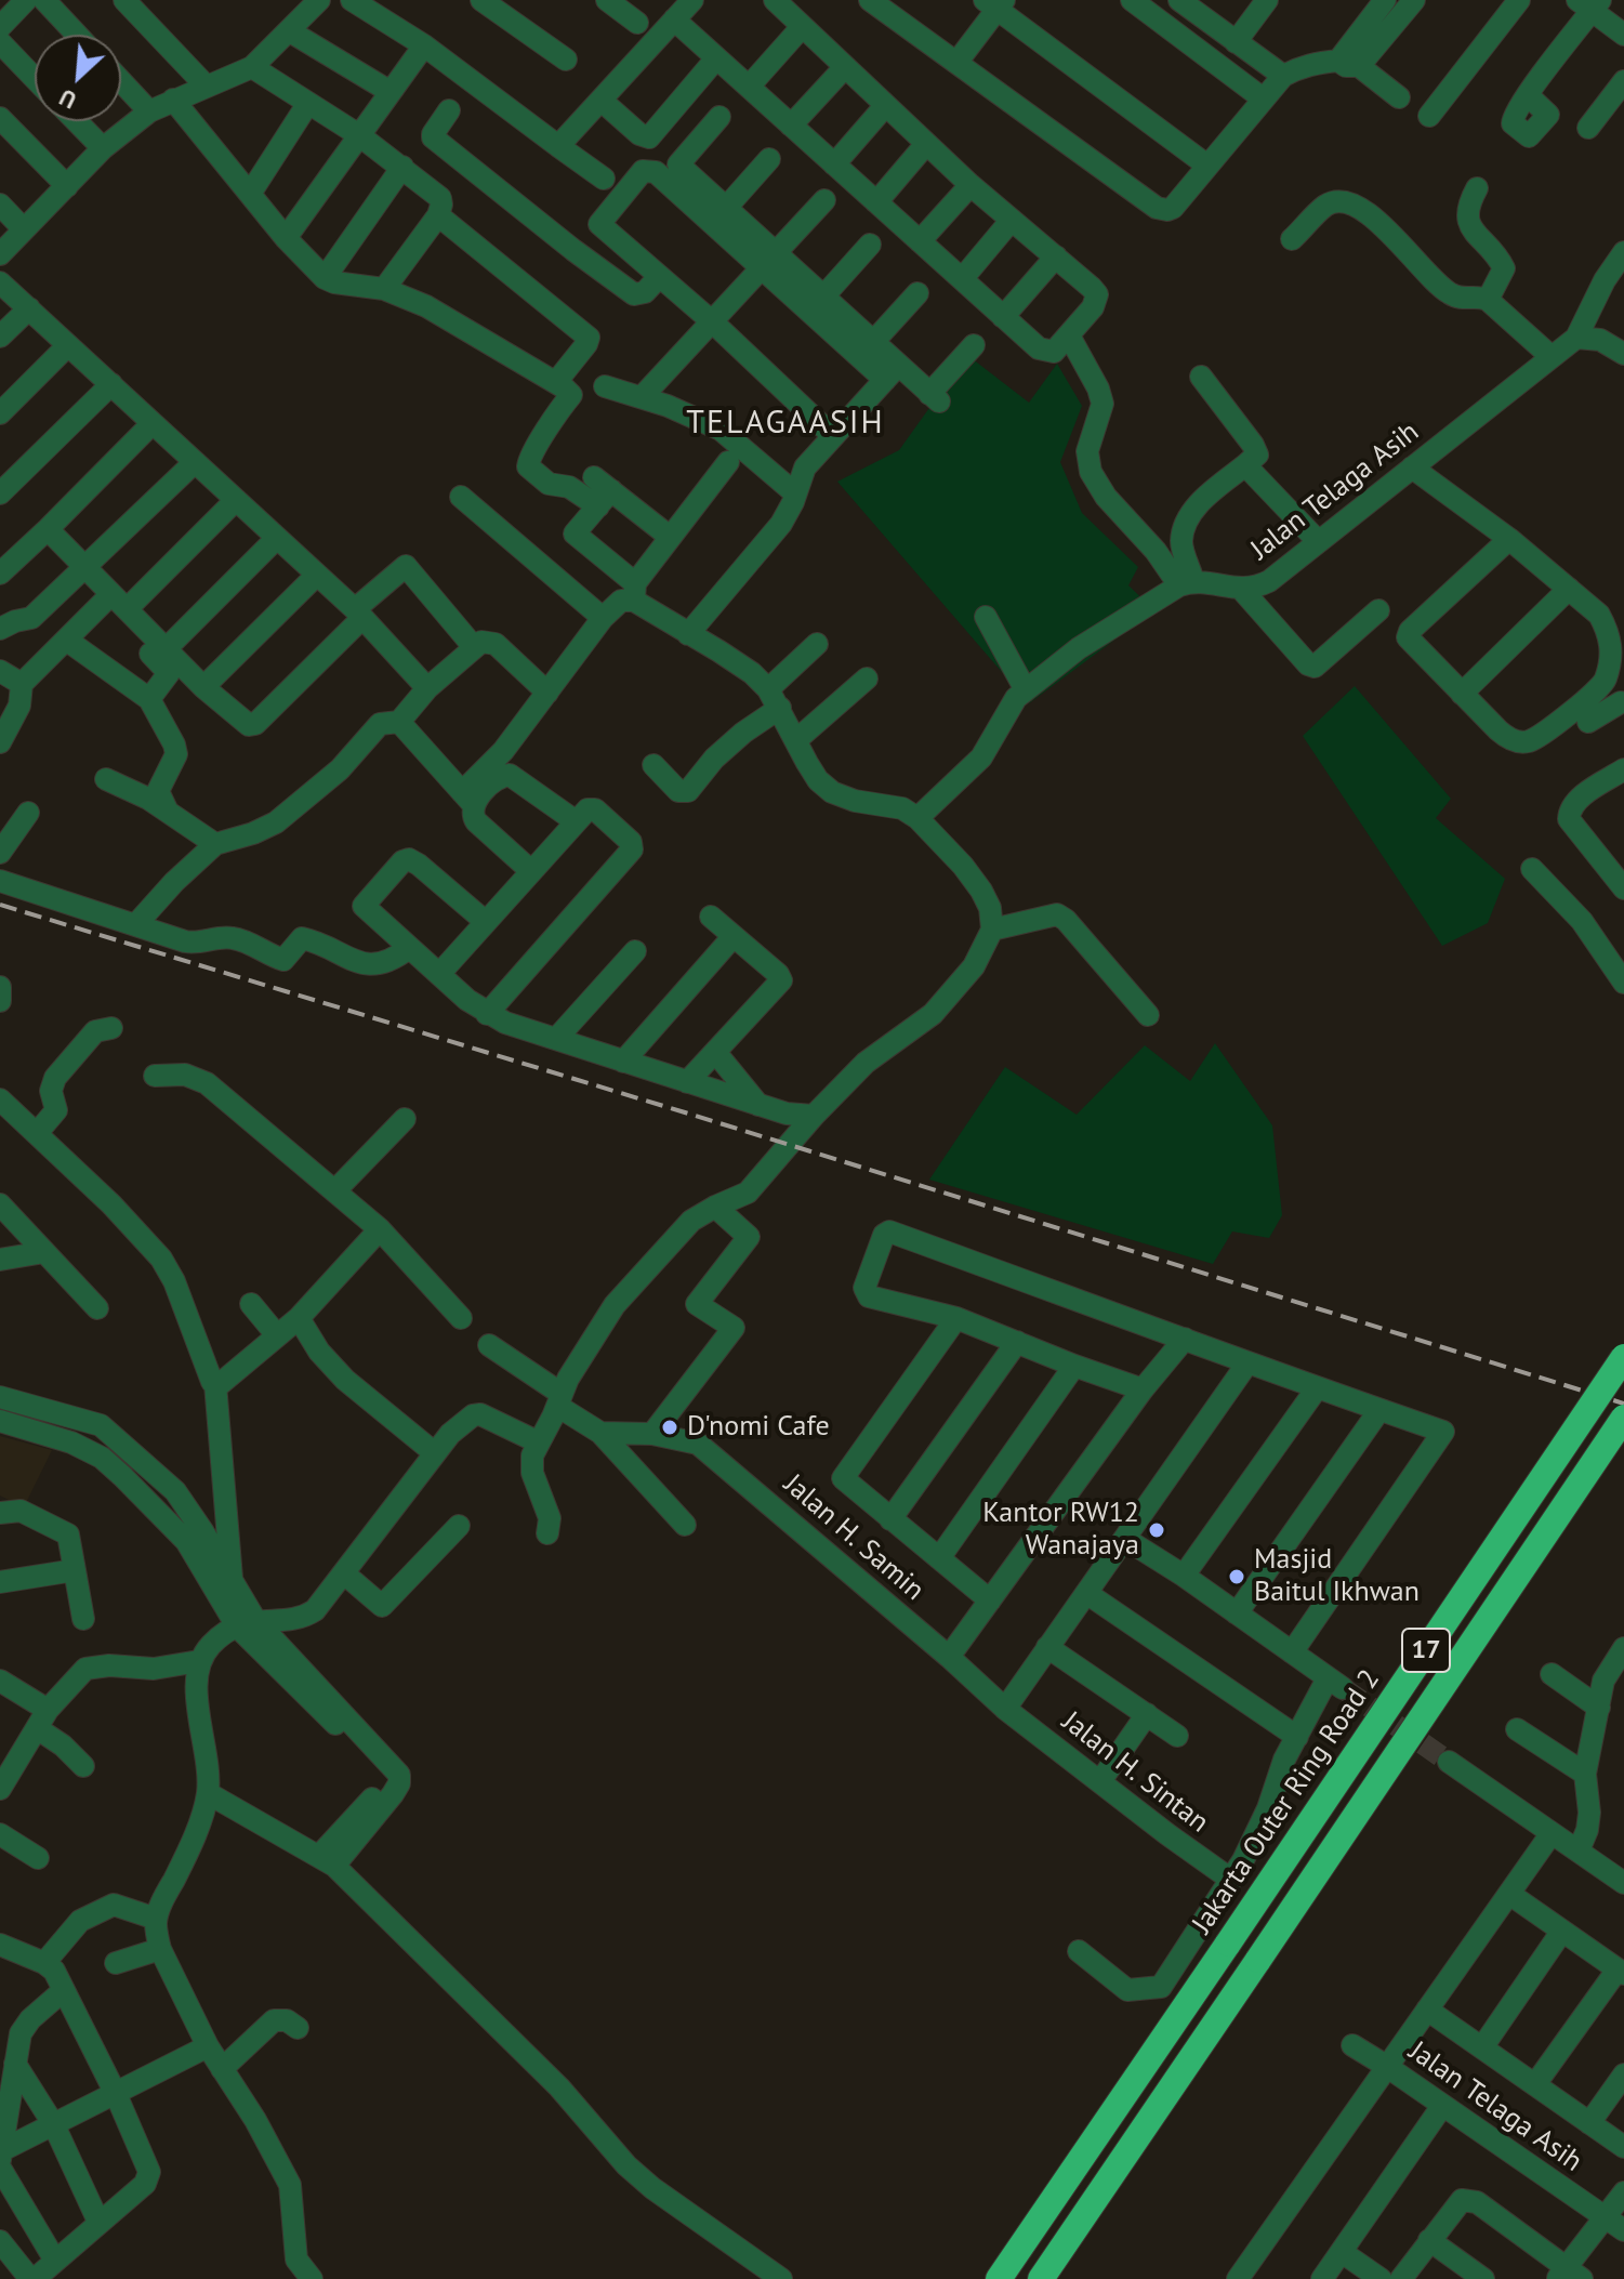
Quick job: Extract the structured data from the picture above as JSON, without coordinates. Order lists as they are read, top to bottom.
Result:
{
  "streets": {
    "highway": ["17", "Jakarta Outer Ring Road 2"],
    "street": ["Jalan Telaga Asih", "Jalan H. Samin", "Jalan H. Sintan"]
  },
  "crossings": [
    ["Jalan H. Samin", "Jalan H. Sintan"]
  ],
  "districts": ["TELAGAASIH"],
  "places": ["D'nomi Cafe", "Kantor RW12 Wanajaya", "Masjid Baitul Ikhwan"],
  "north": "bottom left"
}
